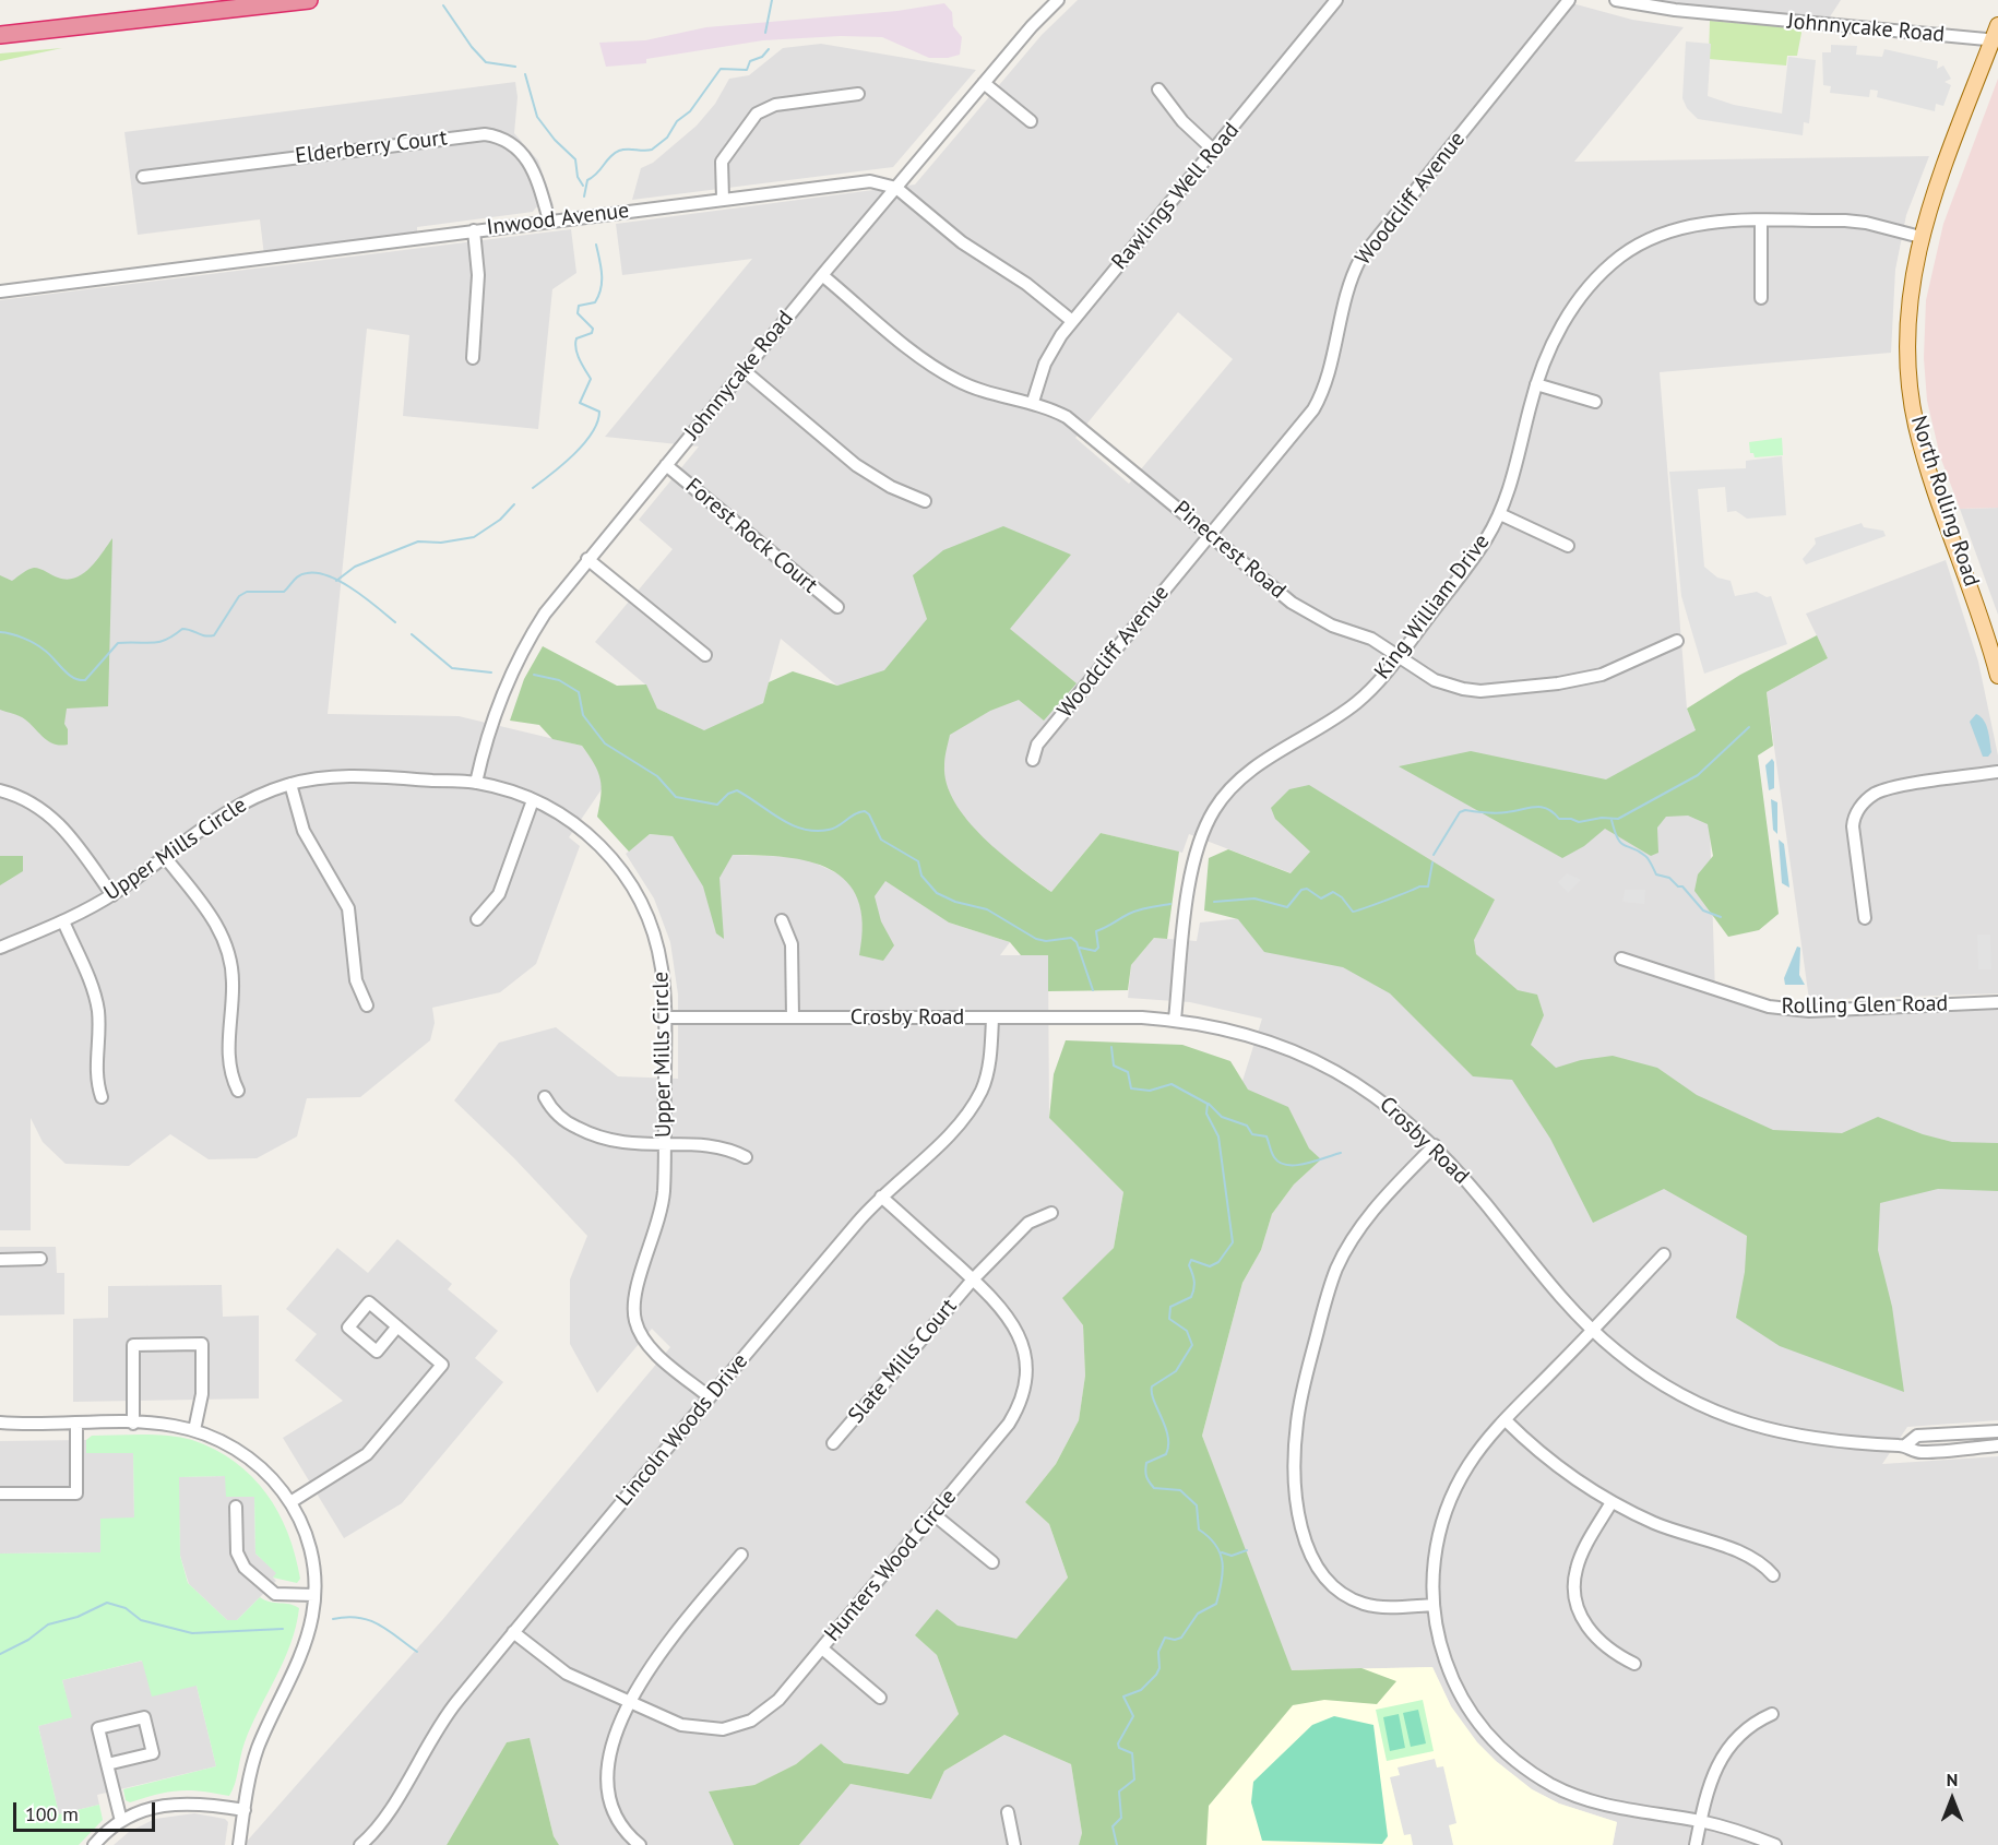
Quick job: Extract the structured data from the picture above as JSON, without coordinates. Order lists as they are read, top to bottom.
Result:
{
  "streets": {
    "main road": ["North Rolling Road"],
    "street": [
      "Johnnycake Road",
      "Elderberry Court",
      "Rawlings Well Road",
      "Woodcliff Avenue",
      "Inwood Avenue",
      "Forest Rock Court",
      "Pinecrest Road",
      "King William Drive",
      "Upper Mills Circle",
      "Rolling Glen Road",
      "Crosby Road",
      "Slate Mills Court",
      "Lincoln Woods Drive",
      "Hunters Wood Circle"
    ]
  },
  "crossings": [
    ["Johnnycake Road", "Inwood Avenue"],
    ["Johnnycake Road", "North Rolling Road"],
    ["Johnnycake Road", "Forest Rock Court"],
    ["Johnnycake Road", "Pinecrest Road"],
    ["Johnnycake Road", "Upper Mills Circle"],
    ["Elderberry Court", "Inwood Avenue"],
    ["Rawlings Well Road", "Pinecrest Road"],
    ["Woodcliff Avenue", "Pinecrest Road"],
    ["North Rolling Road", "King William Drive"],
    ["Pinecrest Road", "King William Drive"],
    ["King William Drive", "Crosby Road"],
    ["Upper Mills Circle", "Crosby Road"],
    ["Upper Mills Circle", "Lincoln Woods Drive"],
    ["Crosby Road", "Lincoln Woods Drive"],
    ["Slate Mills Court", "Hunters Wood Circle"],
    ["Lincoln Woods Drive", "Hunters Wood Circle"]
  ],
  "scale_bar": "100 m",
  "north": "top"
}
